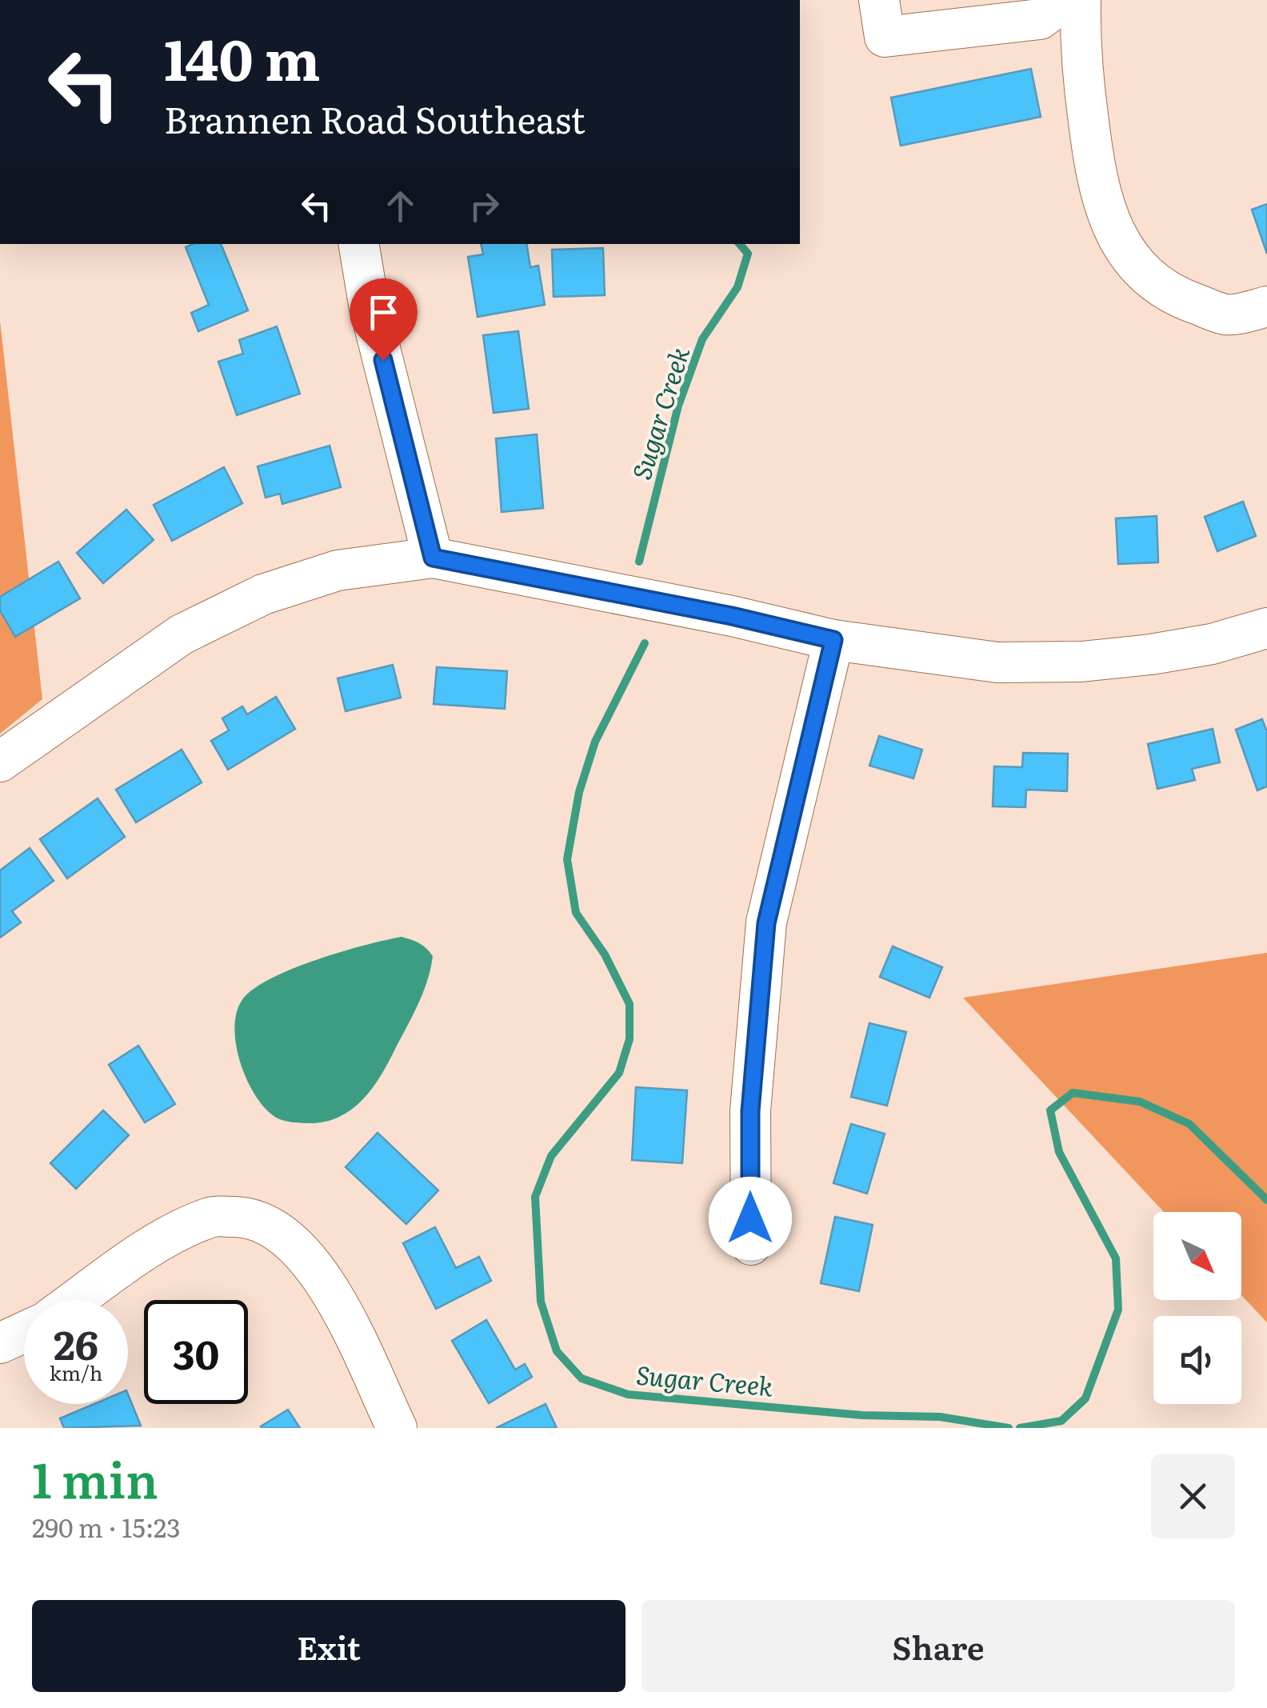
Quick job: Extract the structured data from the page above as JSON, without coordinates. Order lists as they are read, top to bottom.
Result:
{
  "water": ["Sugar Creek"],
  "north": "bottom right",
  "page": {
    "turn": ["140 m", "Brannen Road Southeast"],
    "speed": "26 km/h",
    "limit": "30",
    "heading": ["1 min", "290 m · 15:23"],
    "buttons": ["Exit", "Share"]
  }
}
